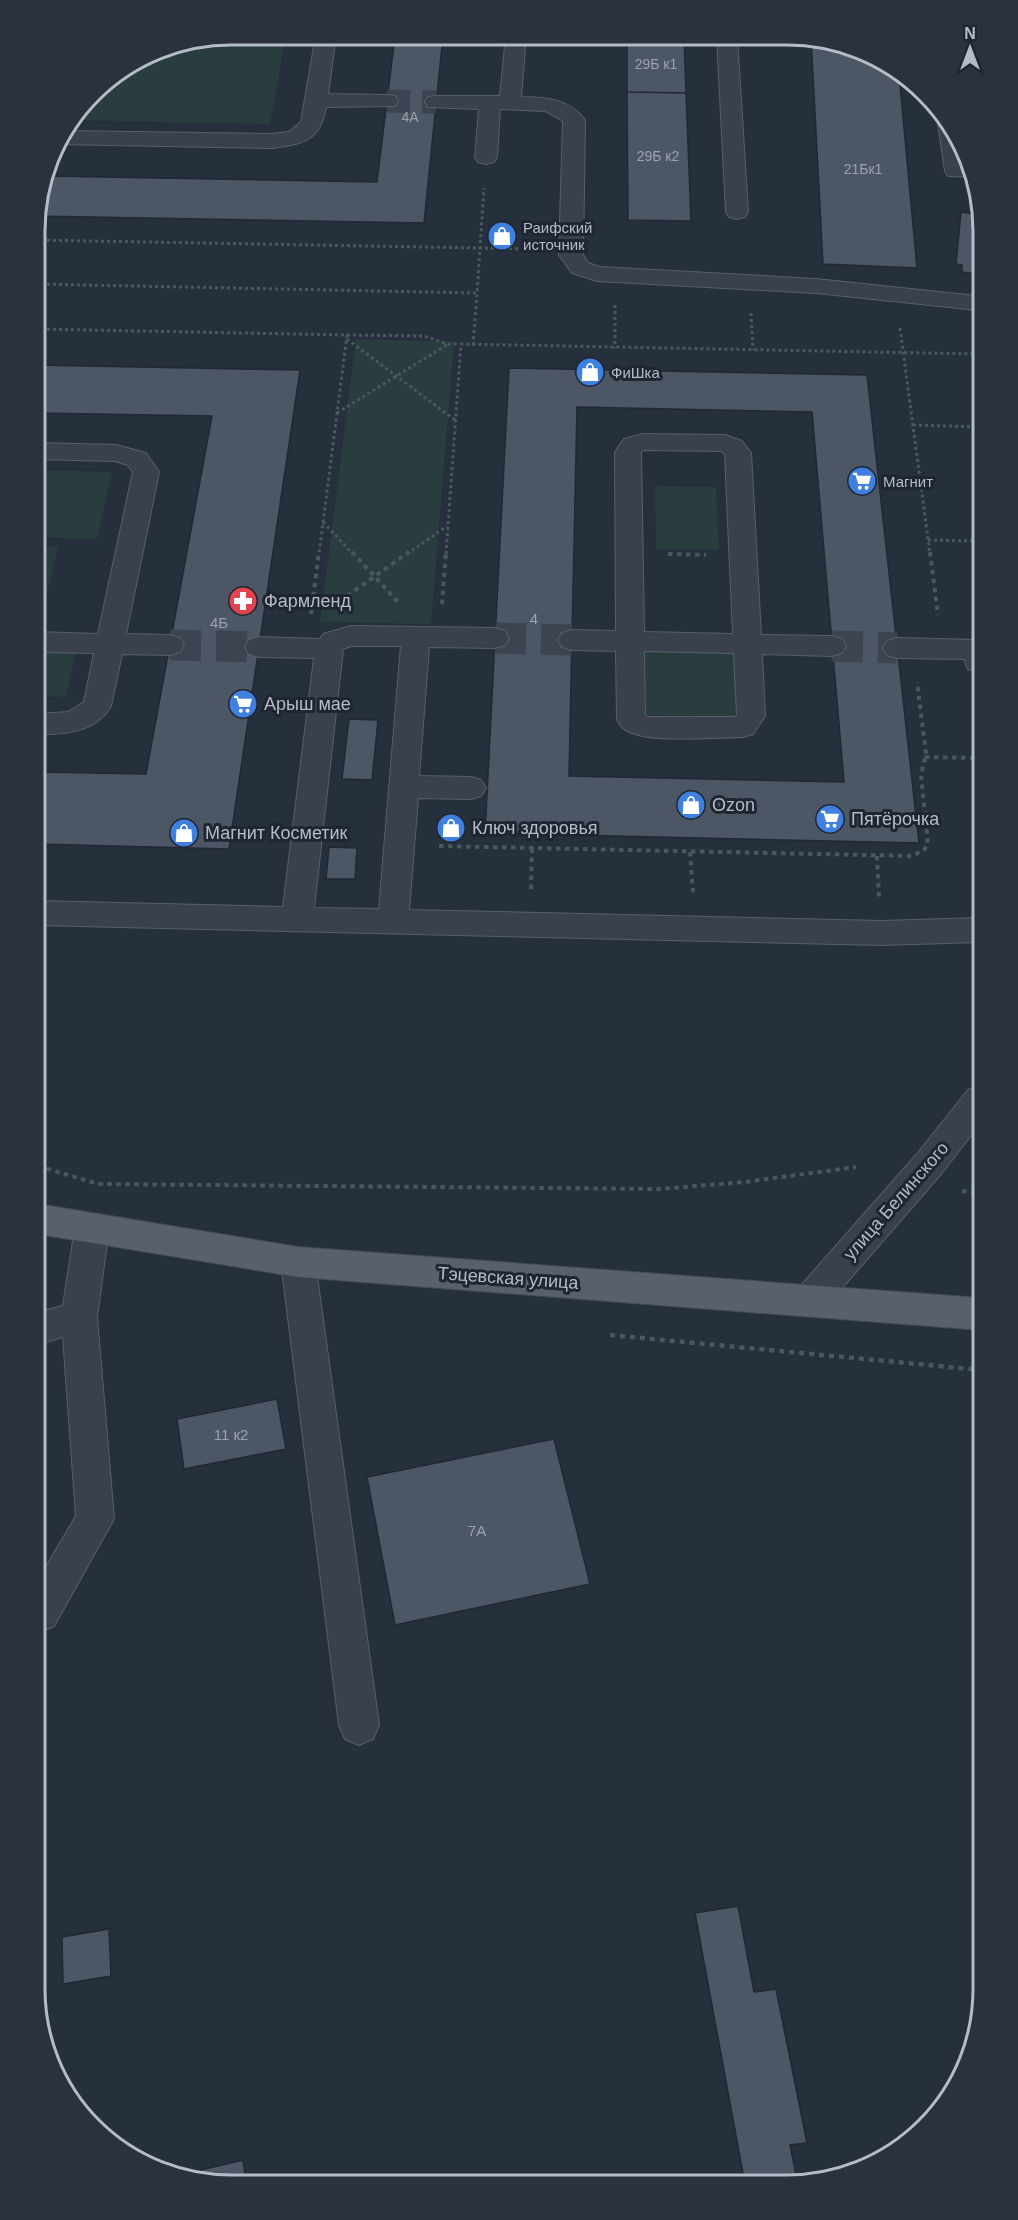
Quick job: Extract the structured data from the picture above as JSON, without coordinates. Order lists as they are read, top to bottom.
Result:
{
  "streets": {
    "main road": ["Тэцевская улица"],
    "street": ["улица Белинского"]
  },
  "crossings": [
    ["улица Белинского", "Тэцевская улица"]
  ],
  "places": {
    "shop": [
      "Раифский источник",
      "ФиШка",
      "Ozon",
      "Ключ здоровья",
      "Магнит Косметик"
    ],
    "supermarket": ["Магнит", "Арыш мае", "Пятёрочка"],
    "pharmacy": ["Фармленд"]
  },
  "house_numbers": [
    "29Б к1",
    "4А",
    "29Б к2",
    "21Бк1",
    "4",
    "4Б",
    "11 к2",
    "7А"
  ],
  "north": "top"
}
